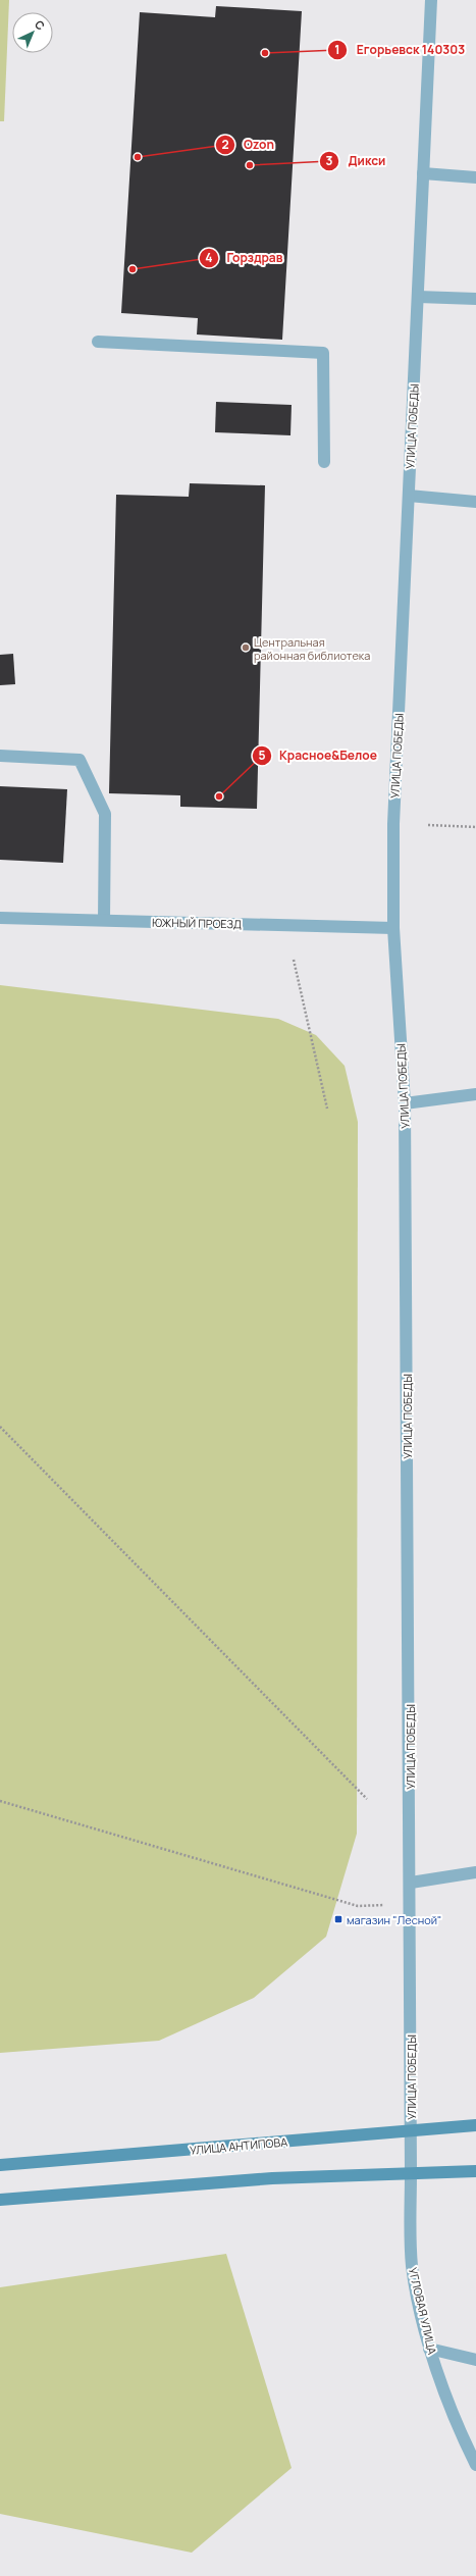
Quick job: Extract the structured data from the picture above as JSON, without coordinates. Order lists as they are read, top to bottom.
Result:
{
  "streets": {
    "main road": ["УЛИЦА АНТИПОВА"],
    "street": ["УЛИЦА ПОБЕДЫ", "ЮЖНЫЙ ПРОЕЗД", "УГЛОВАЯ УЛИЦА"]
  },
  "crossings": [
    ["УЛИЦА ПОБЕДЫ", "ЮЖНЫЙ ПРОЕЗД"],
    ["УЛИЦА ПОБЕДЫ", "УЛИЦА АНТИПОВА"],
    ["УЛИЦА ПОБЕДЫ", "УГЛОВАЯ УЛИЦА"]
  ],
  "places": {
    "other": [
      "Егорьевск 140303",
      "Ozon",
      "Дикси",
      "Горздрав",
      "Центральная районная библиотека",
      "Красное&Белое"
    ],
    "transit": ["магазин \"Лесной\""]
  },
  "north": "top right"
}
